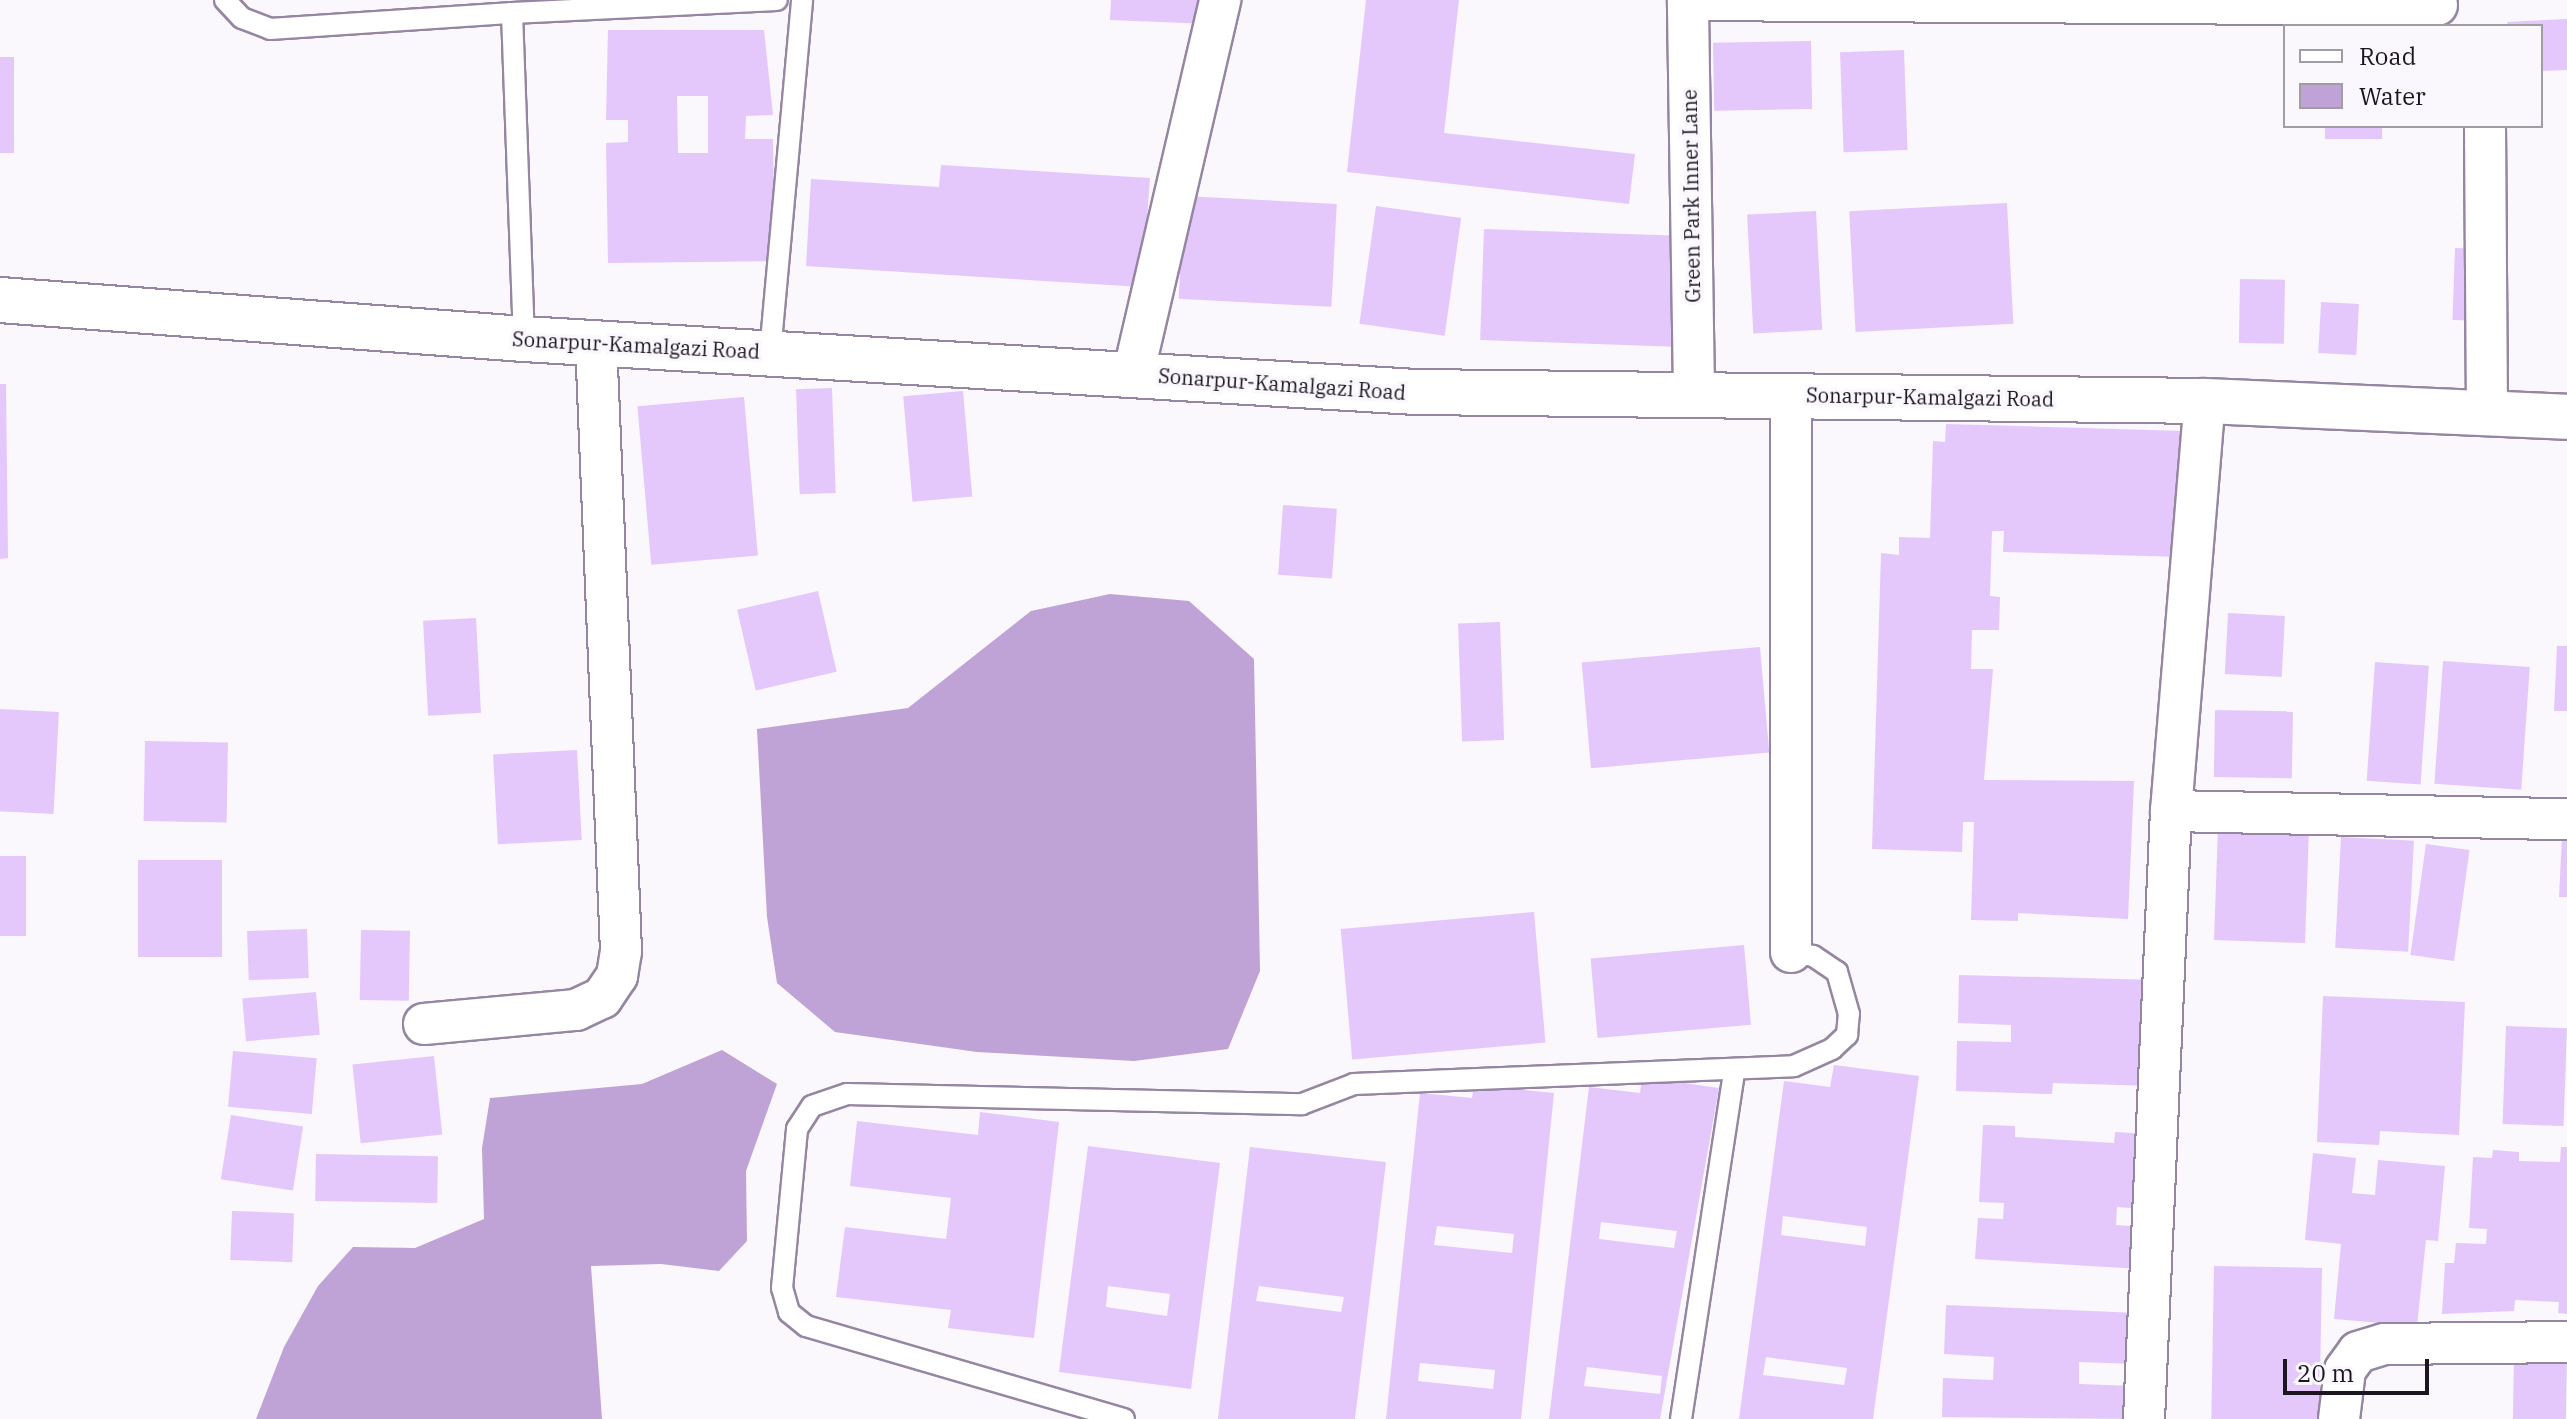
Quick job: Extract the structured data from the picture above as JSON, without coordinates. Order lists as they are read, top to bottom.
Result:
{
  "streets": {
    "main road": ["Sonarpur-Kamalgazi Road"],
    "street": ["Green Park Inner Lane"]
  },
  "crossings": [
    ["Green Park Inner Lane", "Sonarpur-Kamalgazi Road"]
  ],
  "legend": ["Road", "Water"],
  "scale_bar": "20 m"
}
